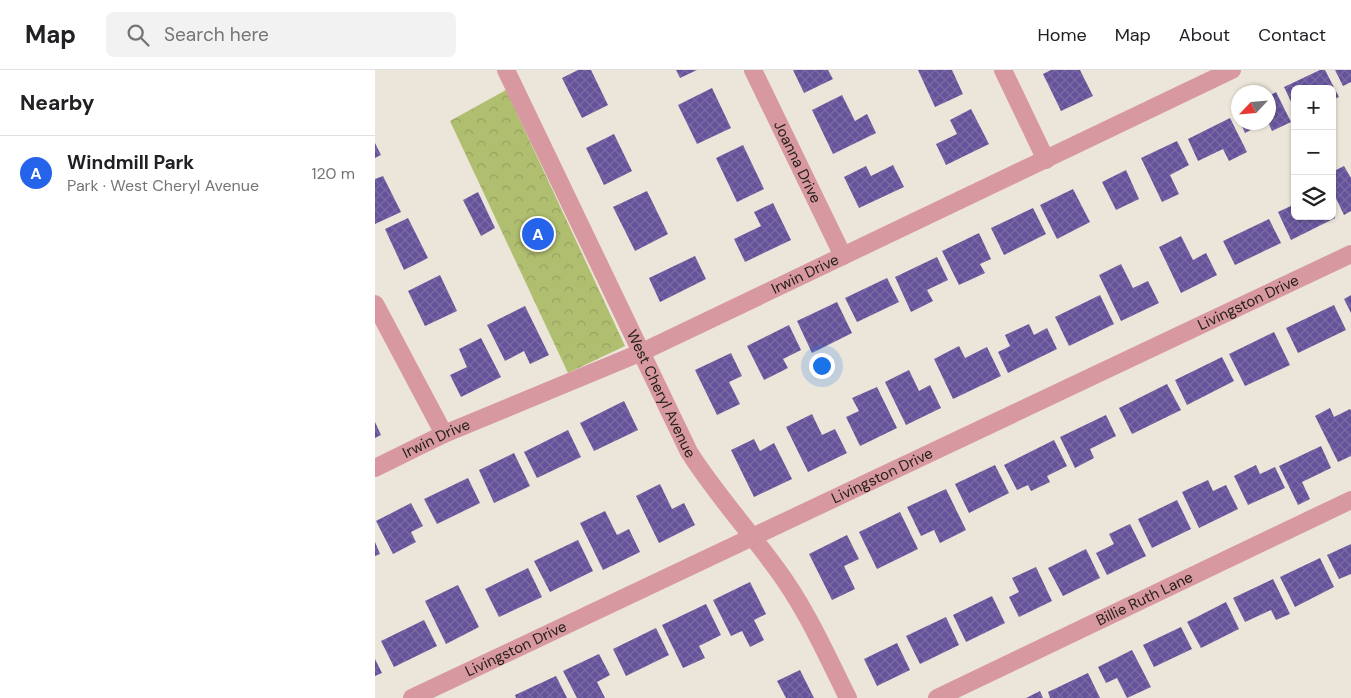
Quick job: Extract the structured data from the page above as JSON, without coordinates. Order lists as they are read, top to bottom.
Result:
{
  "streets": {
    "street": [
      "Joanna Drive",
      "Irwin Drive",
      "Livingston Drive",
      "West Cheryl Avenue",
      "Billie Ruth Lane"
    ]
  },
  "crossings": [
    ["Joanna Drive", "Irwin Drive"],
    ["Irwin Drive", "West Cheryl Avenue"],
    ["Livingston Drive", "West Cheryl Avenue"]
  ],
  "north": "bottom left",
  "page": {
    "header": "Map",
    "search": "Search here",
    "nav": [
      "Home",
      "Map",
      "About",
      "Contact"
    ],
    "heading": "Nearby",
    "map_buttons": ["+", "−"],
    "list": [
      {
        "mark": "A",
        "name": "Windmill Park",
        "note": "Park · West Cheryl Avenue",
        "value": "120 m"
      }
    ],
    "pins": "A"
  }
}
